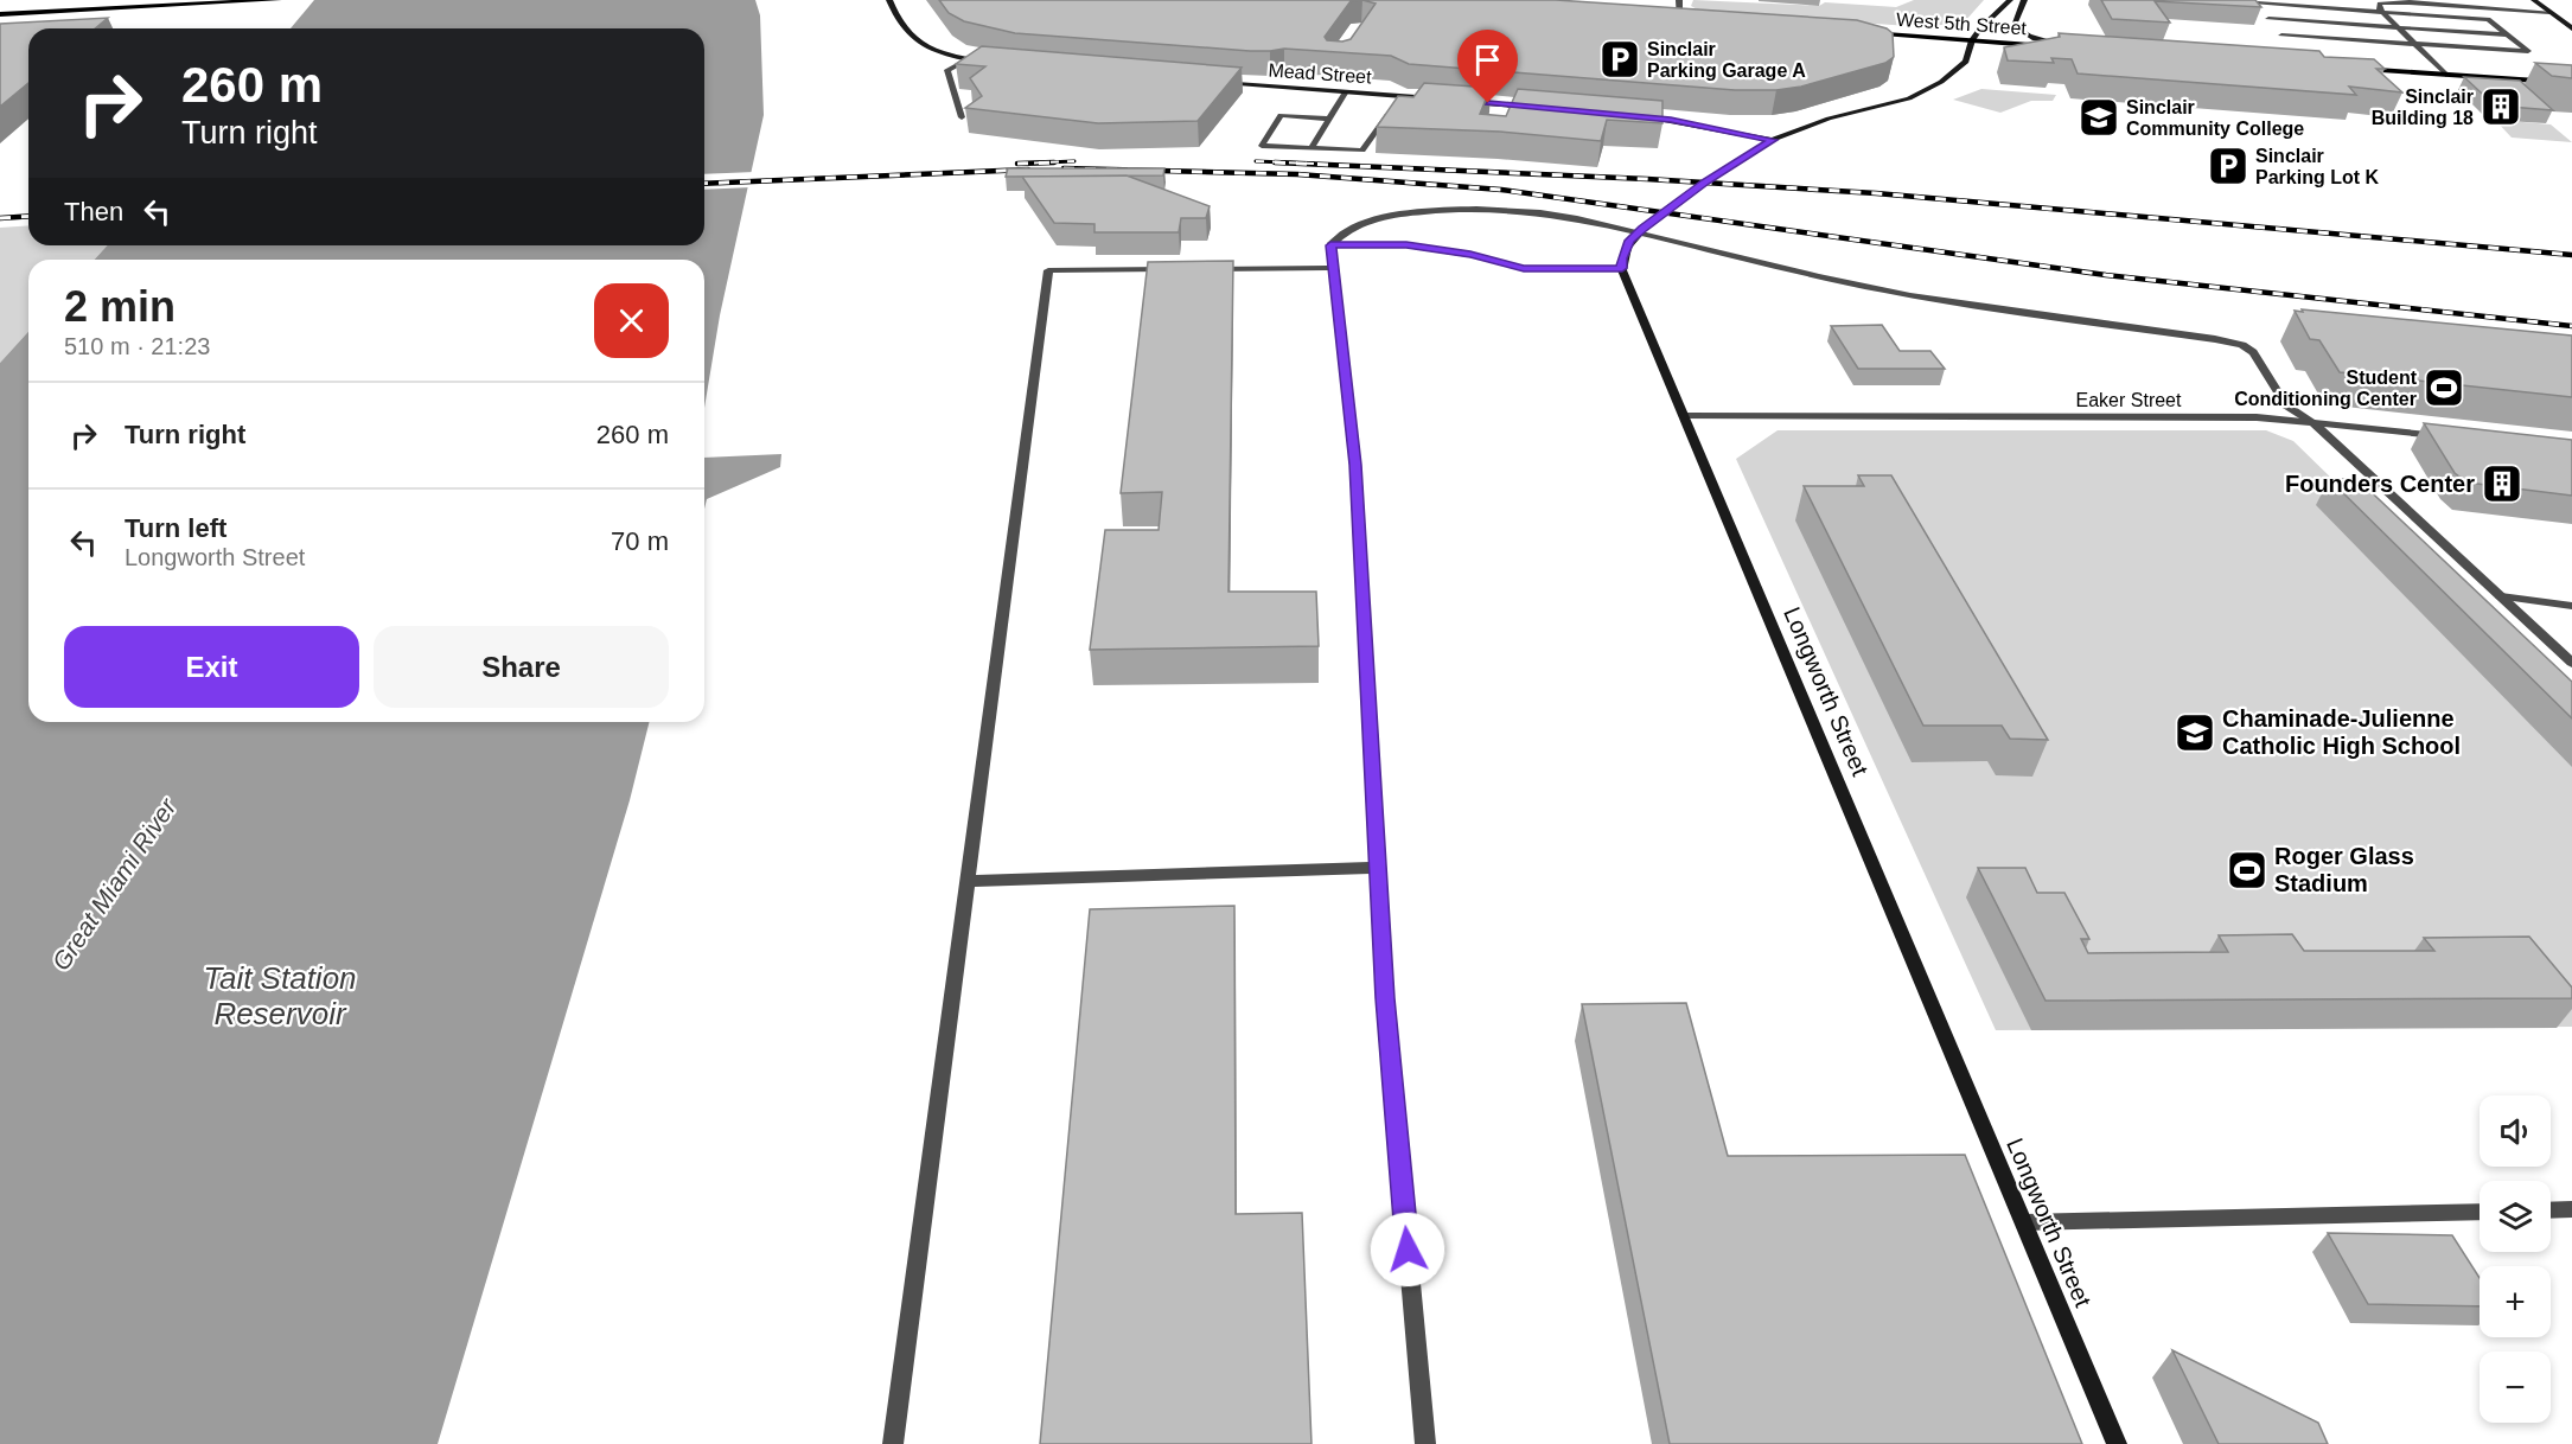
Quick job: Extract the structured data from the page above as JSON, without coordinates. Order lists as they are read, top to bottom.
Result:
{
  "streets": {
    "main road": ["West 5th Street"],
    "street": ["Mead Street", "Eaker Street", "Longworth Street"]
  },
  "crossings": [
    ["Eaker Street", "Longworth Street"]
  ],
  "water": ["Great Miami River", "Tait Station Reservoir"],
  "places": {
    "parking": ["Sinclair Parking Garage A", "Sinclair Parking Lot K"],
    "building": ["Sinclair Building 18", "Founders Center"],
    "school or university": ["Sinclair Community College", "Chaminade-Julienne Catholic High School"],
    "sports": ["Student Conditioning Center", "Roger Glass Stadium"]
  },
  "page": {
    "turn": ["260 m", "Turn right"],
    "then": "Then",
    "heading": ["2 min", "510 m · 21:23"],
    "list": [
      {
        "name": "Turn right",
        "value": "260 m"
      },
      {
        "name": "Turn left",
        "note": "Longworth Street",
        "value": "70 m"
      }
    ],
    "buttons": ["Exit", "Share"],
    "map_buttons": ["+", "−"]
  }
}
